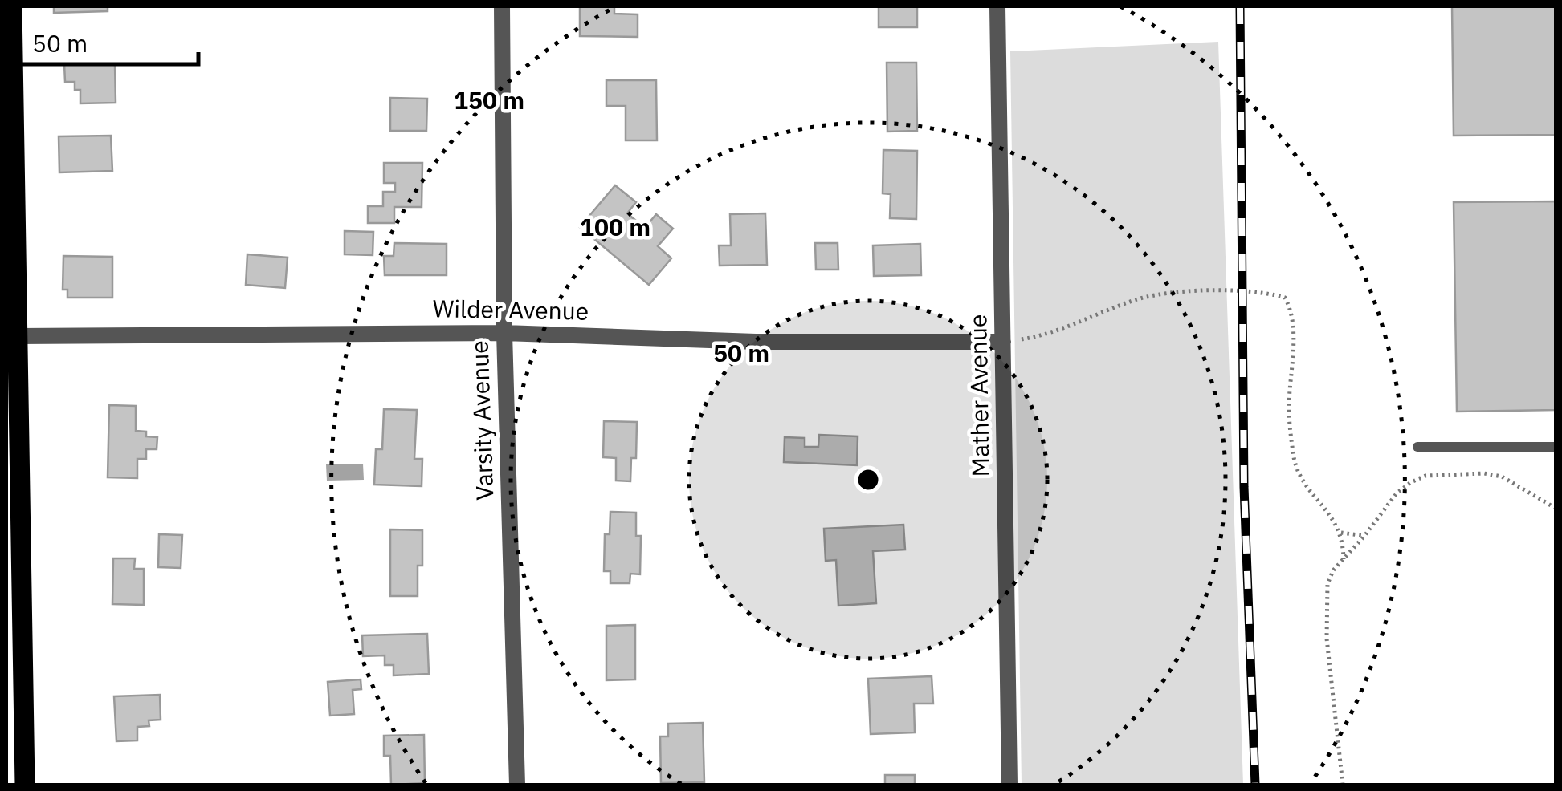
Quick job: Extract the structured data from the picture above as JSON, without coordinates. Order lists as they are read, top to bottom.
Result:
{
  "streets": {
    "street": ["Wilder Avenue", "Mather Avenue", "Varsity Avenue"]
  },
  "crossings": [
    ["Wilder Avenue", "Mather Avenue"],
    ["Wilder Avenue", "Varsity Avenue"]
  ],
  "scale_bar": "50 m",
  "rings": ["150 m", "100 m", "50 m"]
}
